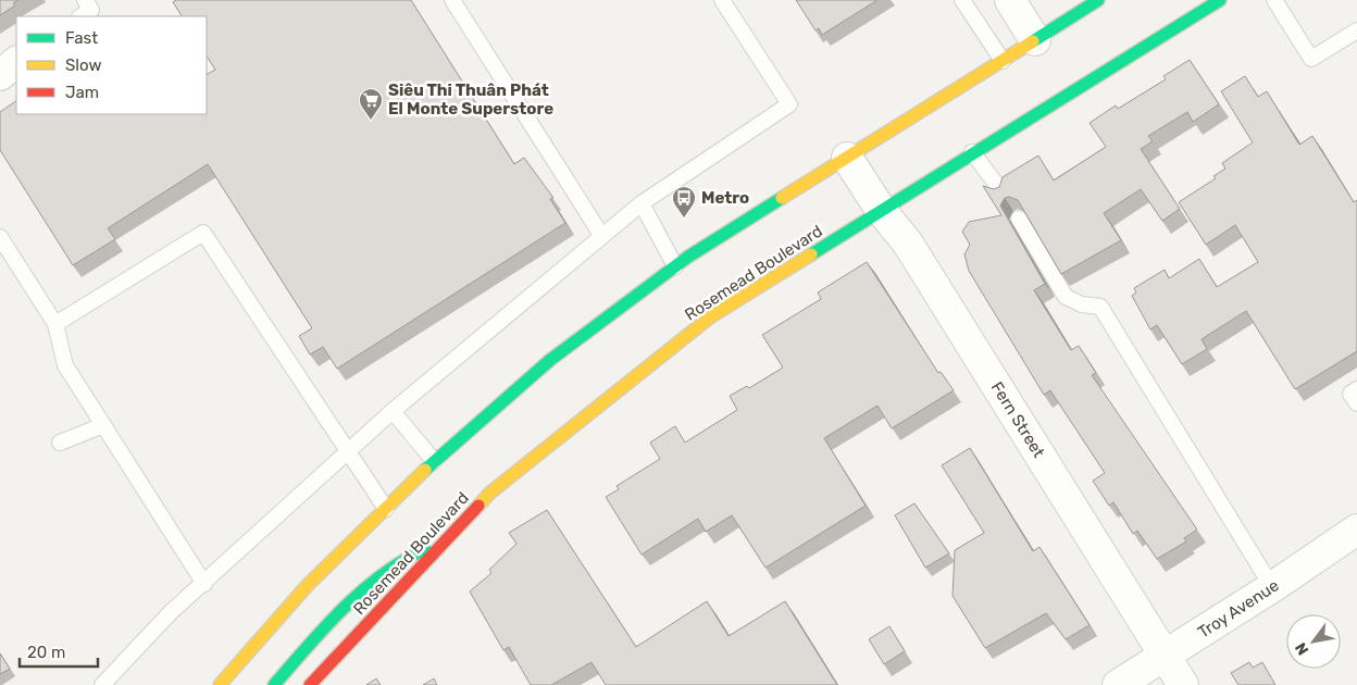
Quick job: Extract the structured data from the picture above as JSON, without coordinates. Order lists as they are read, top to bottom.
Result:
{
  "streets": {
    "main road": ["Rosemead Boulevard"],
    "street": ["Fern Street", "Troy Avenue"]
  },
  "crossings": [
    ["Rosemead Boulevard", "Fern Street"],
    ["Fern Street", "Troy Avenue"]
  ],
  "places": {
    "supermarket": ["Siêu Thi Thuân Phát El Monte Superstore"],
    "bus stop": ["Metro"]
  },
  "legend": ["Fast", "Slow", "Jam"],
  "scale_bar": "20 m",
  "north": "bottom left"
}
